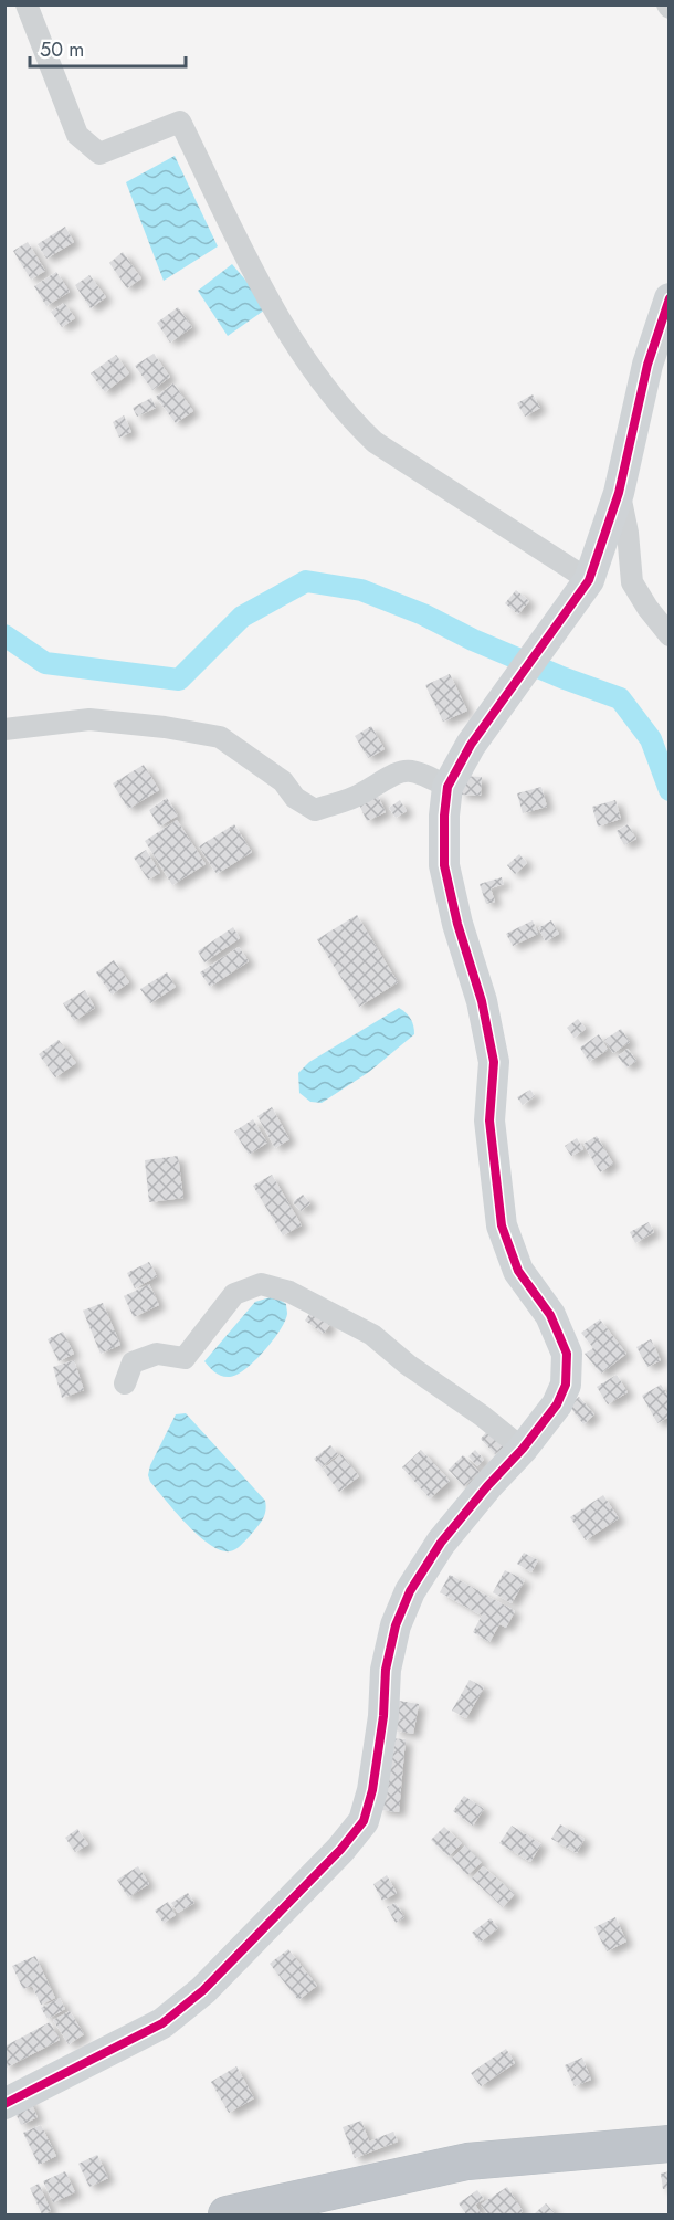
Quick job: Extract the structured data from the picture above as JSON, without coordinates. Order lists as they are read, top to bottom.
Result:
{
  "scale_bar": "50 m"
}
